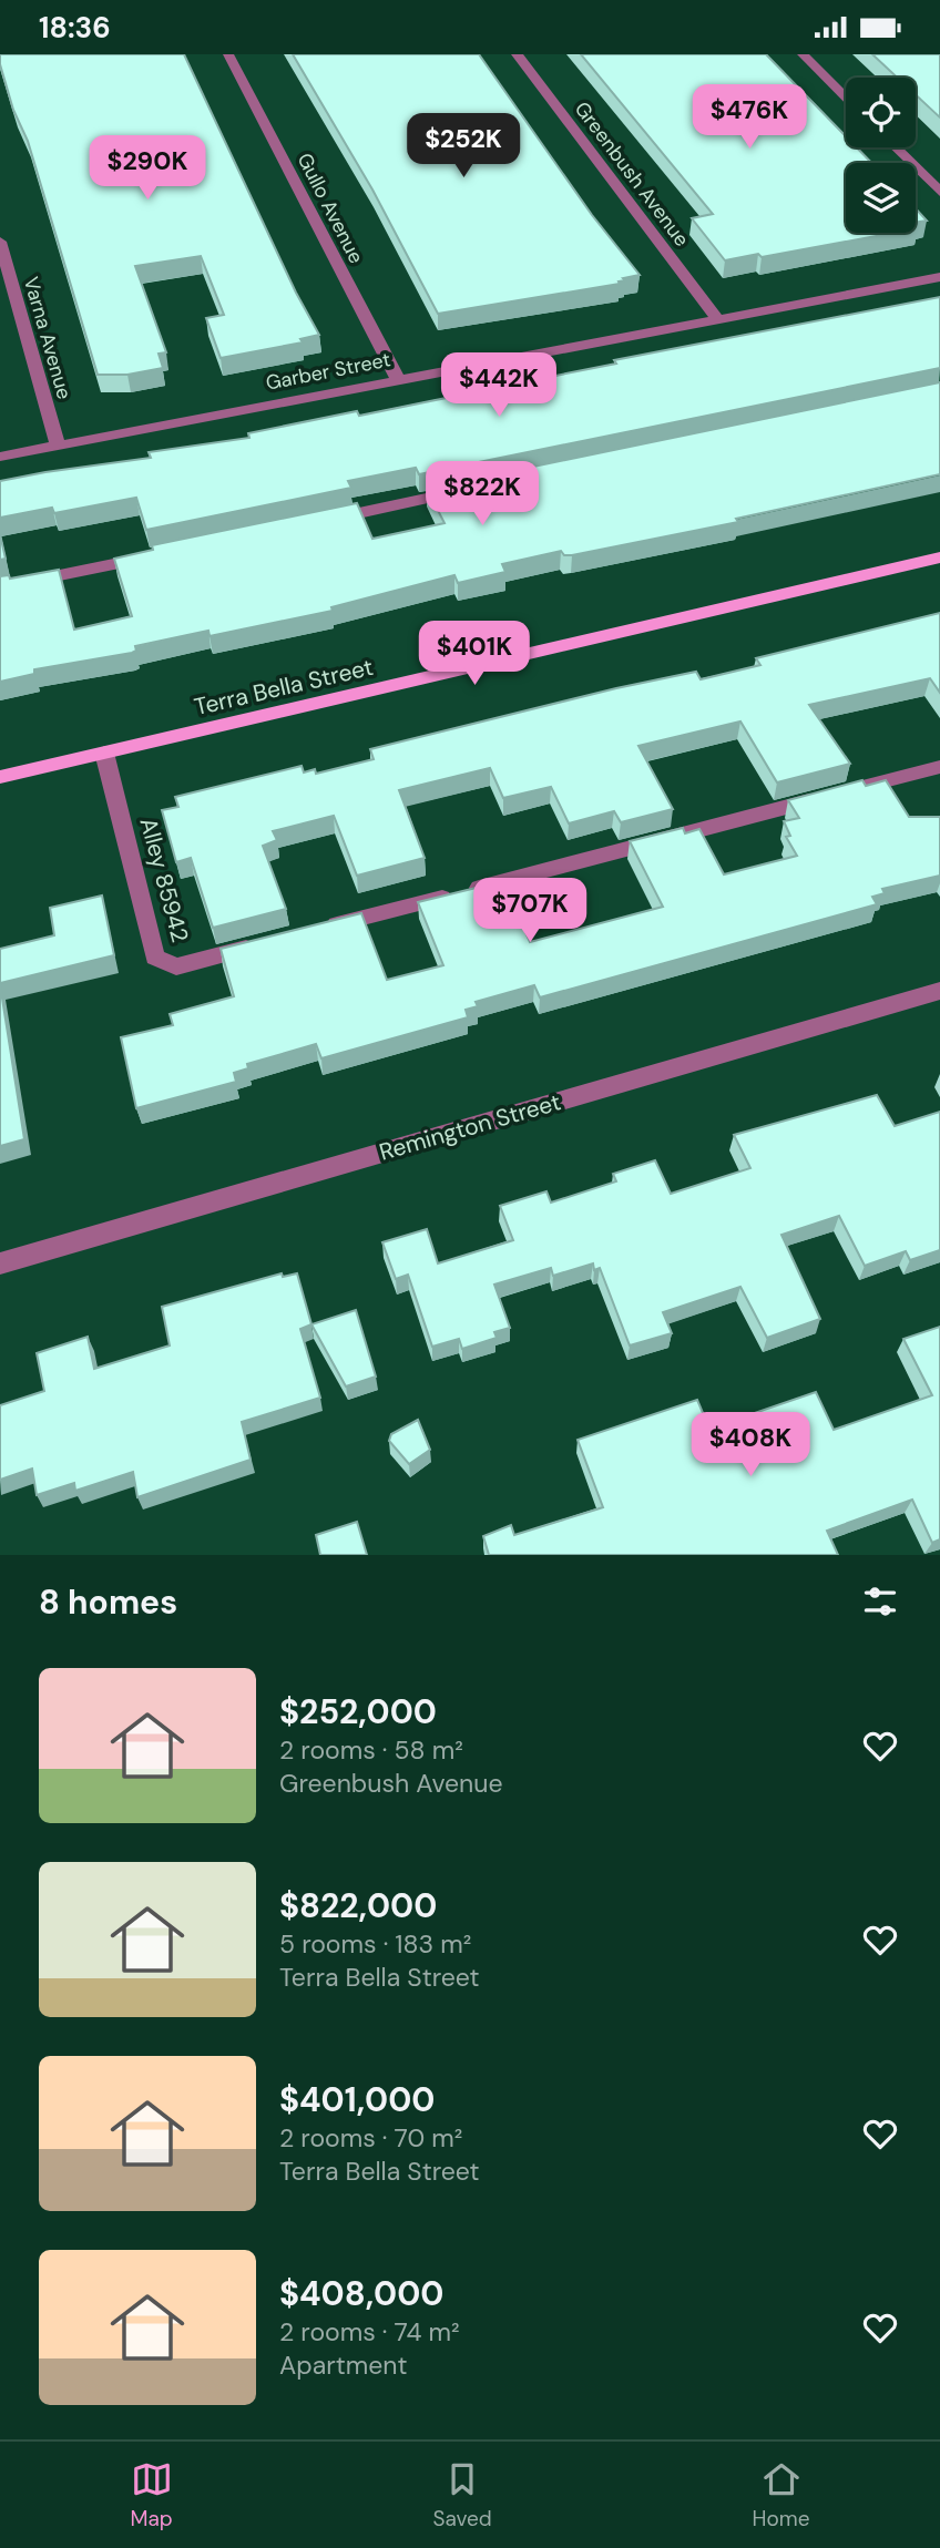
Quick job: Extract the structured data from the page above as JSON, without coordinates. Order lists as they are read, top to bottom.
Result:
{
  "streets": {
    "main road": ["Terra Bella Street"],
    "street": [
      "Greenbush Avenue",
      "Gullo Avenue",
      "Varna Avenue",
      "Garber Street",
      "Alley 85942",
      "Remington Street"
    ]
  },
  "crossings": [
    ["Greenbush Avenue", "Garber Street"],
    ["Gullo Avenue", "Garber Street"],
    ["Varna Avenue", "Garber Street"],
    ["Terra Bella Street", "Alley 85942"]
  ],
  "page": {
    "status": "18:36",
    "price": [
      "$476K",
      "$252K",
      "$290K",
      "$442K",
      "$822K",
      "$401K",
      "$707K",
      "$408K"
    ],
    "heading": "8 homes",
    "list": [
      {
        "name": "$252,000",
        "note": "2 rooms · 58 m² · Greenbush Avenue"
      },
      {
        "name": "$822,000",
        "note": "5 rooms · 183 m² · Terra Bella Street"
      },
      {
        "name": "$401,000",
        "note": "2 rooms · 70 m² · Terra Bella Street"
      },
      {
        "name": "$408,000",
        "note": "2 rooms · 74 m² · Apartment"
      }
    ],
    "tabs": ["Map", "Saved", "Home"]
  }
}
